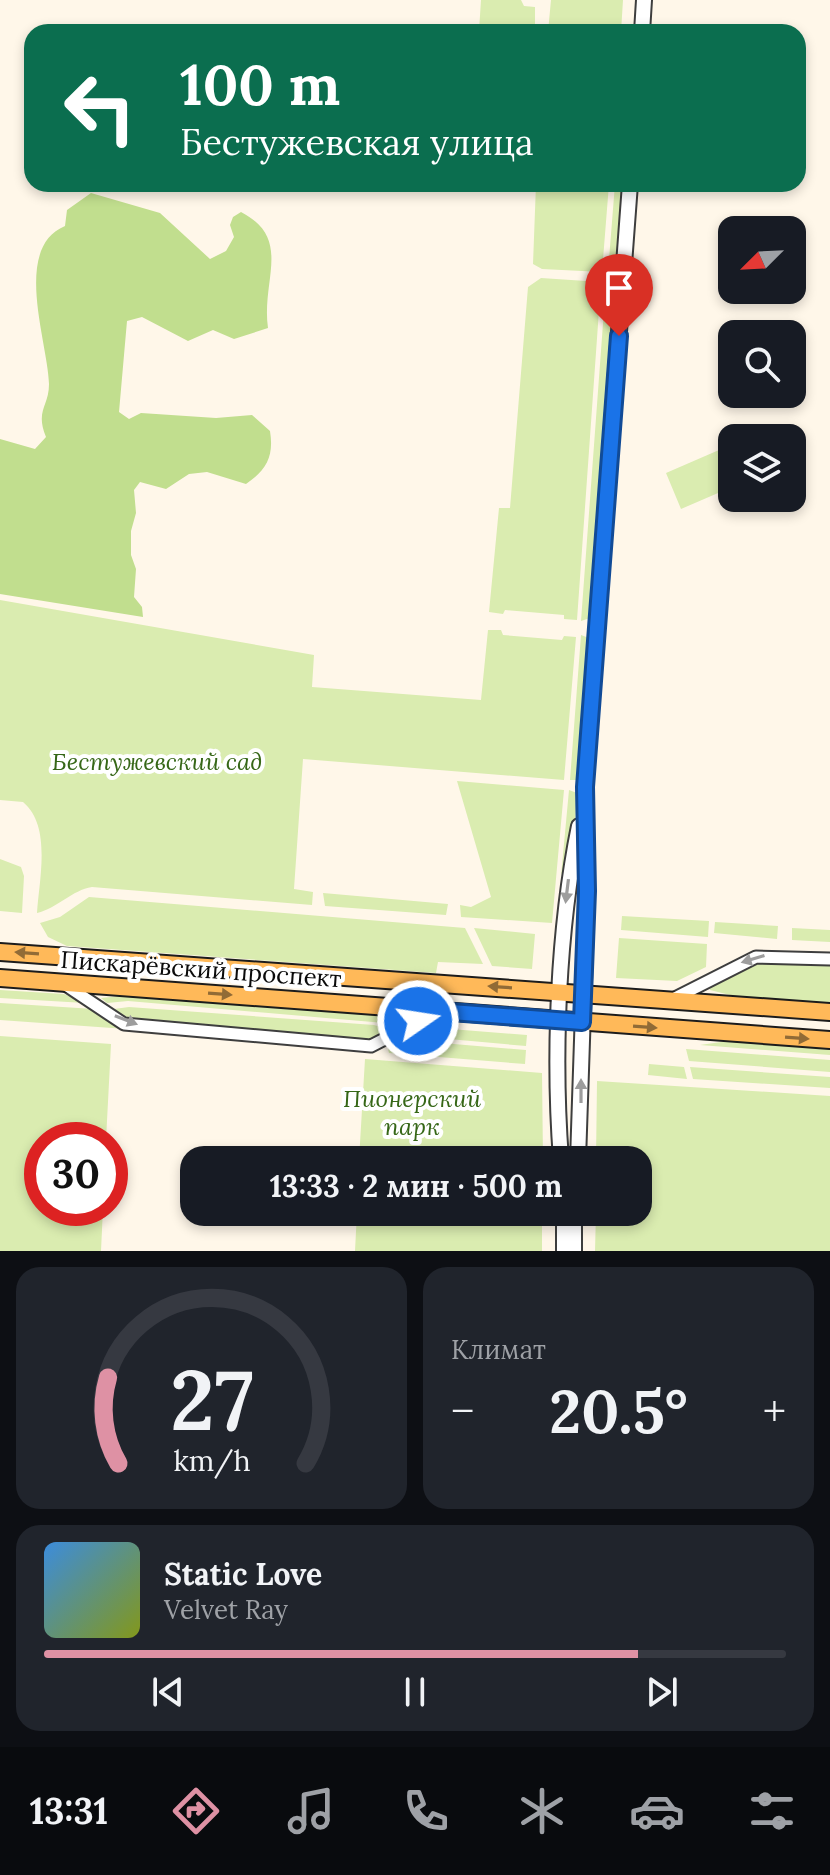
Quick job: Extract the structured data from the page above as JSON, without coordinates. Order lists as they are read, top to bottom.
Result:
{
  "streets": {
    "main road": ["Пискарёвский проспект"]
  },
  "parks": ["Бестужевский сад", "Пионерский парк"],
  "north": "bottom left",
  "page": {
    "turn": ["100 m", "Бестужевская улица"],
    "limit": "30",
    "trip": "13:33 · 2 мин · 500 m",
    "tile": "Климат",
    "heat": ["−", "20.5°", "+"],
    "song": ["Static Love", "Velvet Ray"],
    "tabs": "13:31",
    "gauge": ["27", "km/h"]
  }
}
